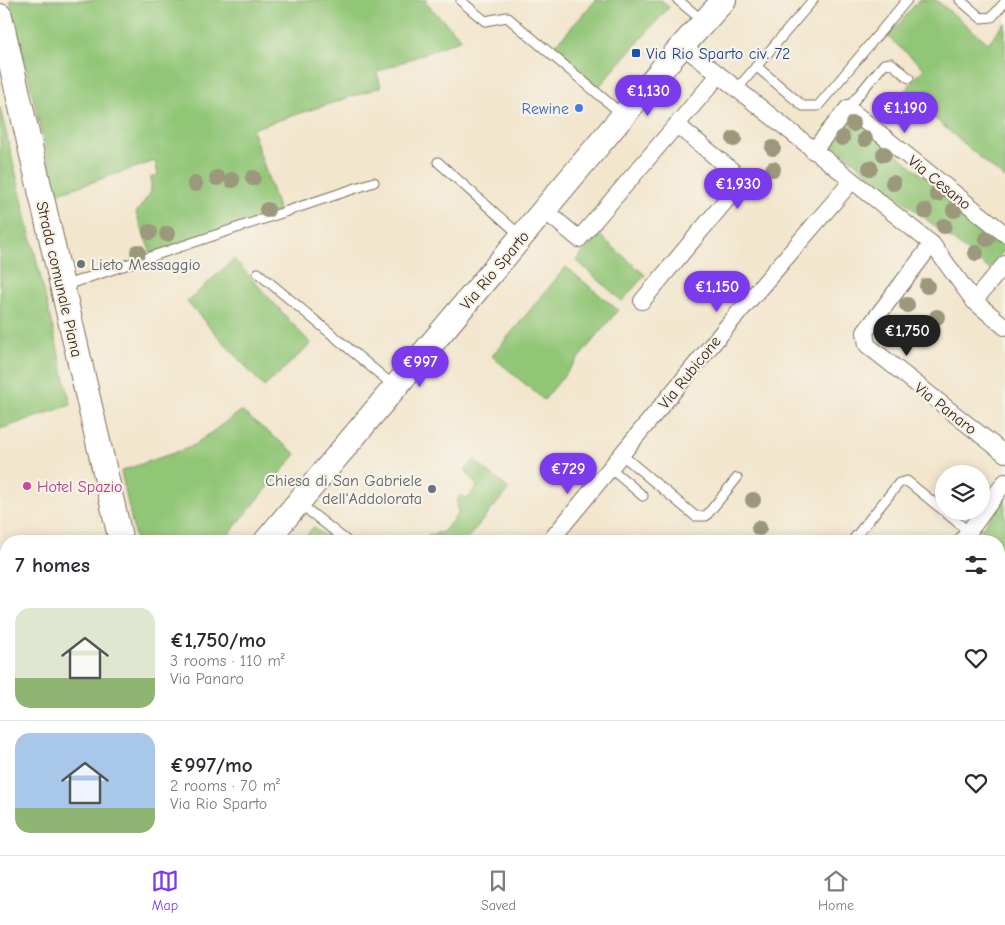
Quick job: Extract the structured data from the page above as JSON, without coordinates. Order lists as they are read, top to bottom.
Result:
{
  "streets": {
    "street": [
      "Via Cesano",
      "Via Rio Sparto",
      "Strada comunale Piana",
      "Via Rubicone",
      "Via Panaro"
    ]
  },
  "places": {
    "transit": ["Via Rio Sparto civ. 72"],
    "other": [
      "Rewine",
      "Lieto Messaggio",
      "Hotel Spazio",
      "Chiesa di San Gabriele dell'Addolorata"
    ]
  },
  "page": {
    "price": [
      "€1,130",
      "€1,190",
      "€1,930",
      "€1,150",
      "€1,750",
      "€997",
      "€729"
    ],
    "heading": "7 homes",
    "list": [
      {
        "name": "€1,750/mo",
        "note": "3 rooms · 110 m² · Via Panaro"
      },
      {
        "name": "€997/mo",
        "note": "2 rooms · 70 m² · Via Rio Sparto"
      }
    ],
    "tabs": ["Map", "Saved", "Home"]
  }
}
